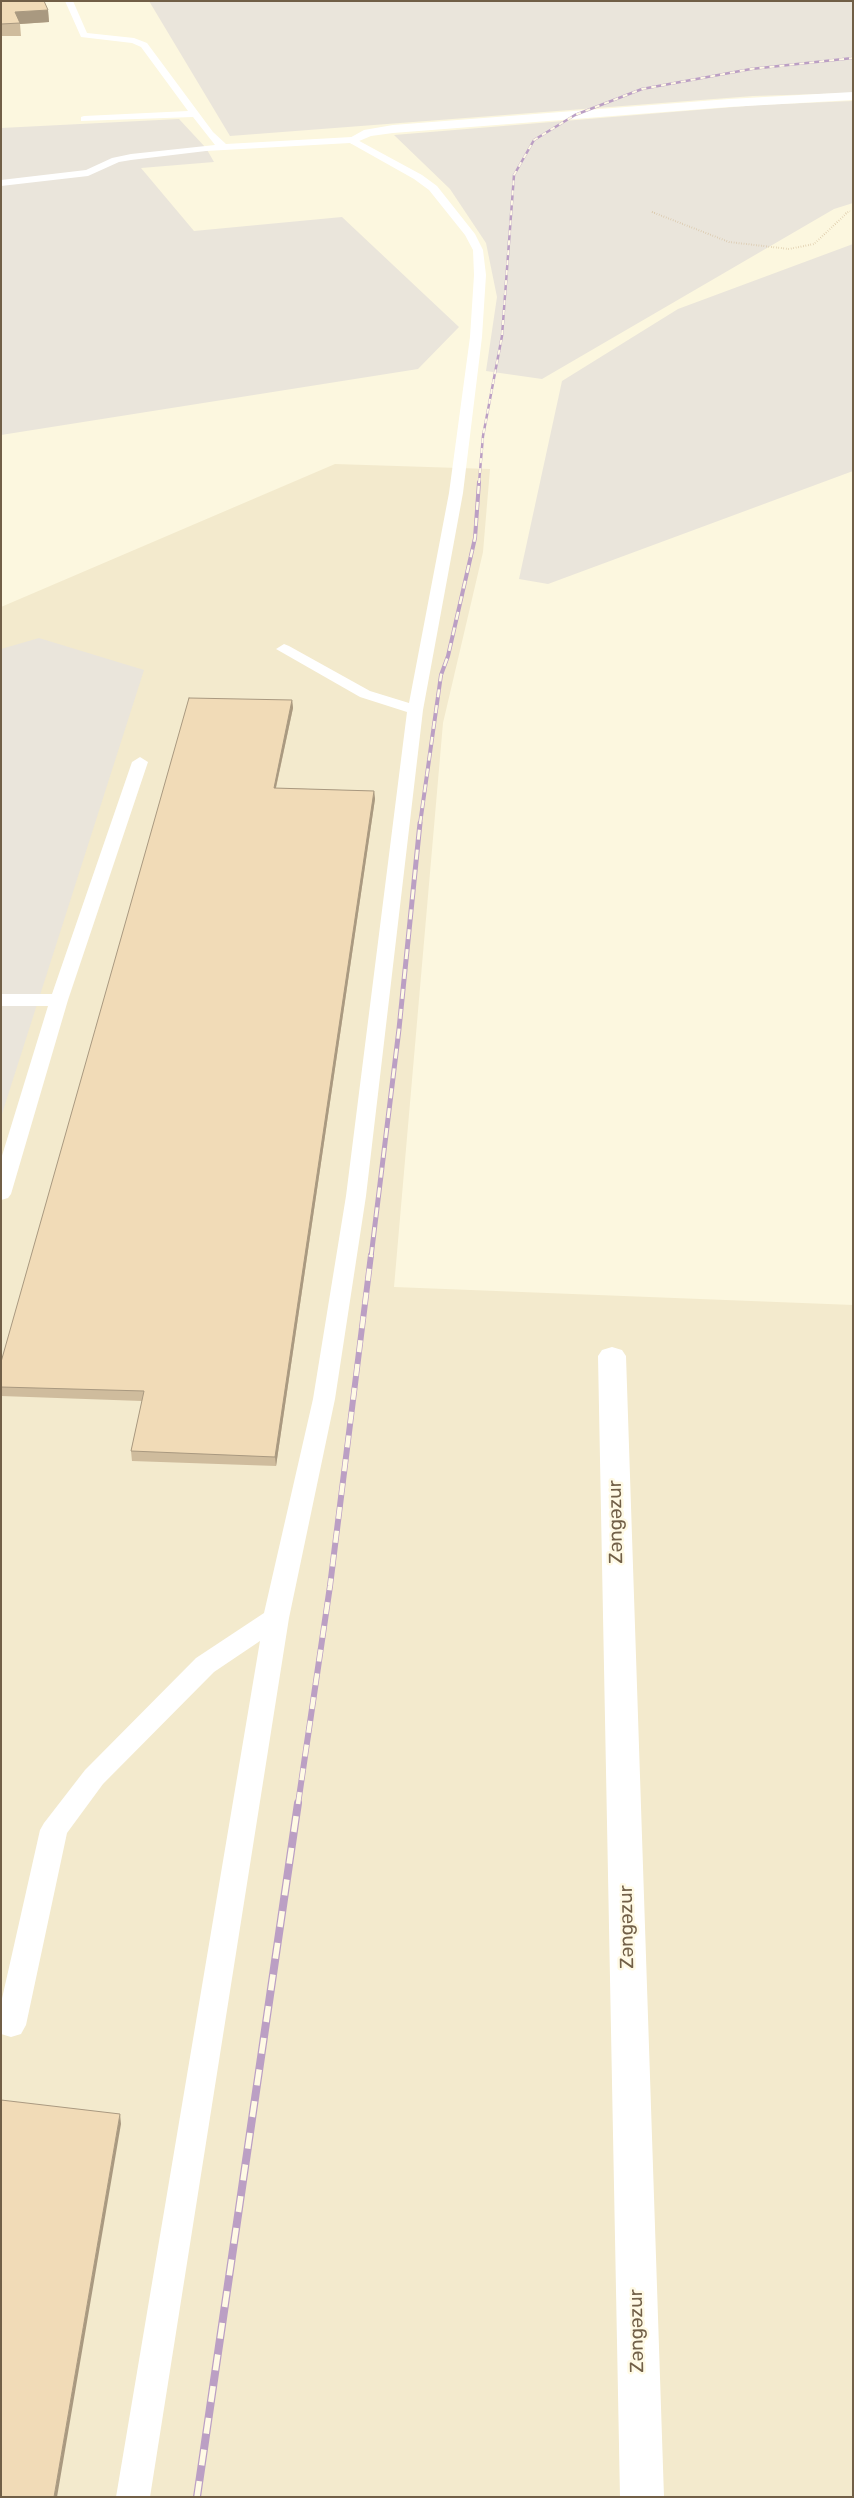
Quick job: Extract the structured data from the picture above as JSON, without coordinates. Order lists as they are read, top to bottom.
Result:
{
  "streets": {
    "street": ["Zəngəzur"]
  }
}
